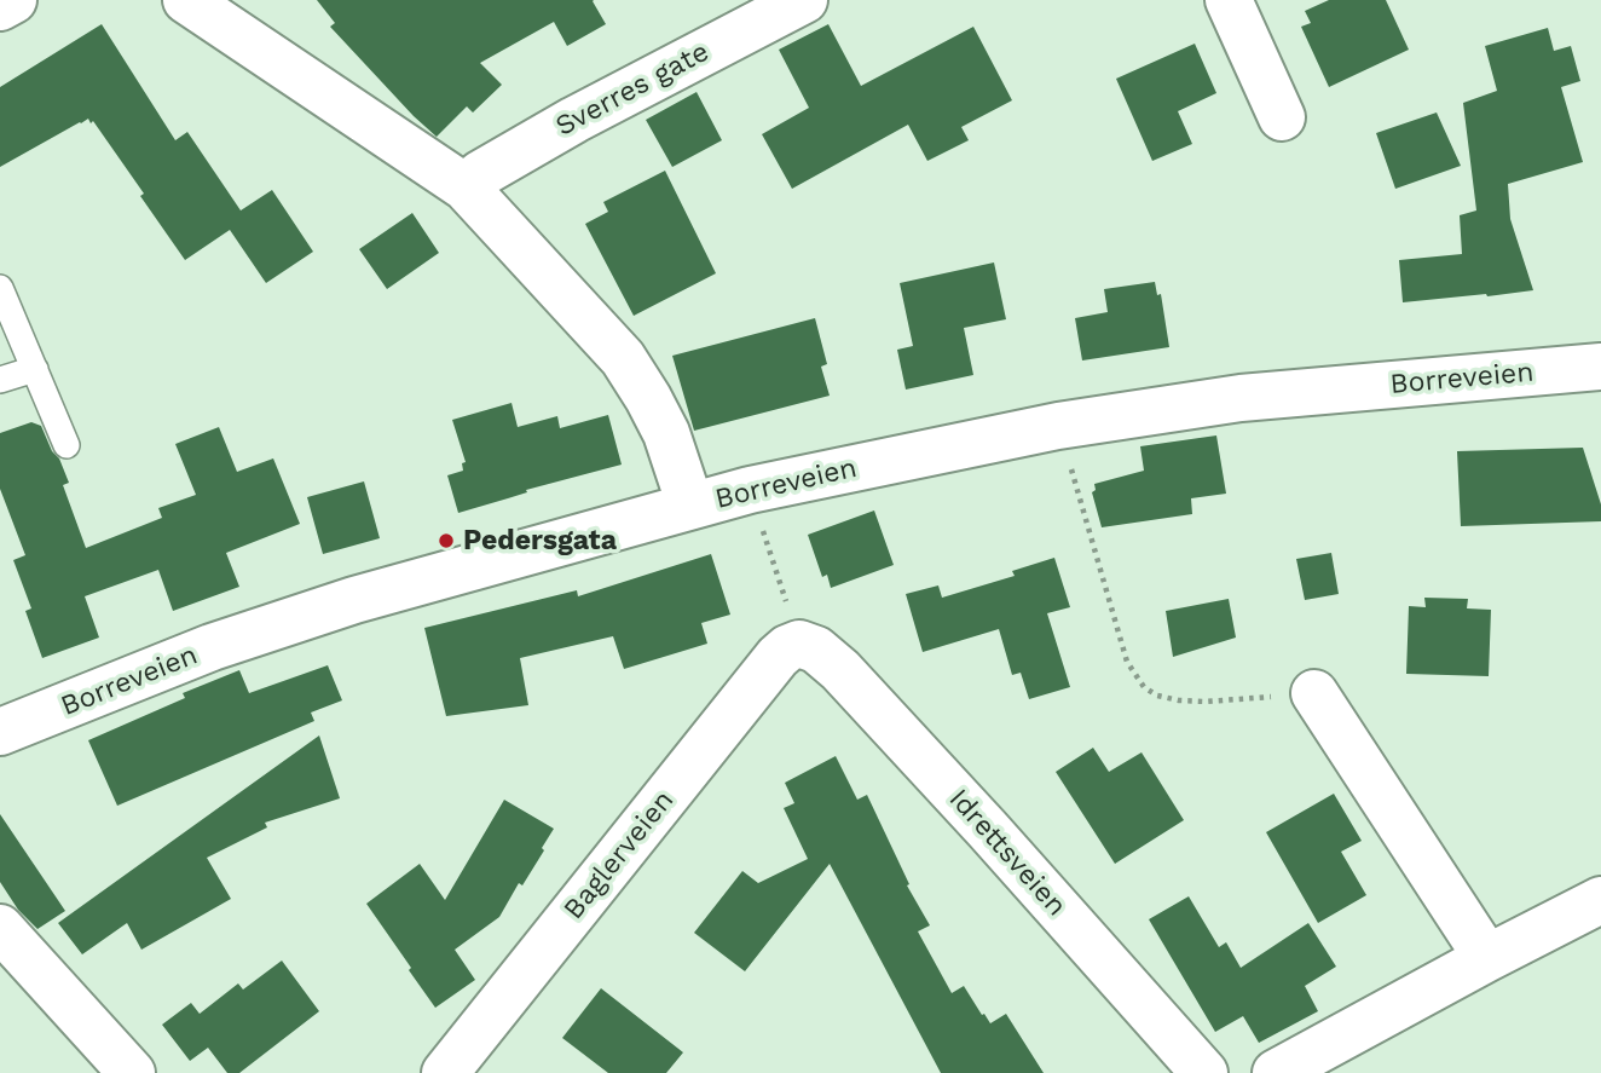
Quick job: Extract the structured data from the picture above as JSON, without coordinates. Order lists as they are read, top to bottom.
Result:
{
  "streets": {
    "street": [
      "Sverres gate",
      "Borreveien",
      "Idrettsveien",
      "Baglerveien"
    ]
  },
  "crossings": [
    ["Idrettsveien", "Baglerveien"]
  ],
  "places": ["Pedersgata"]
}
